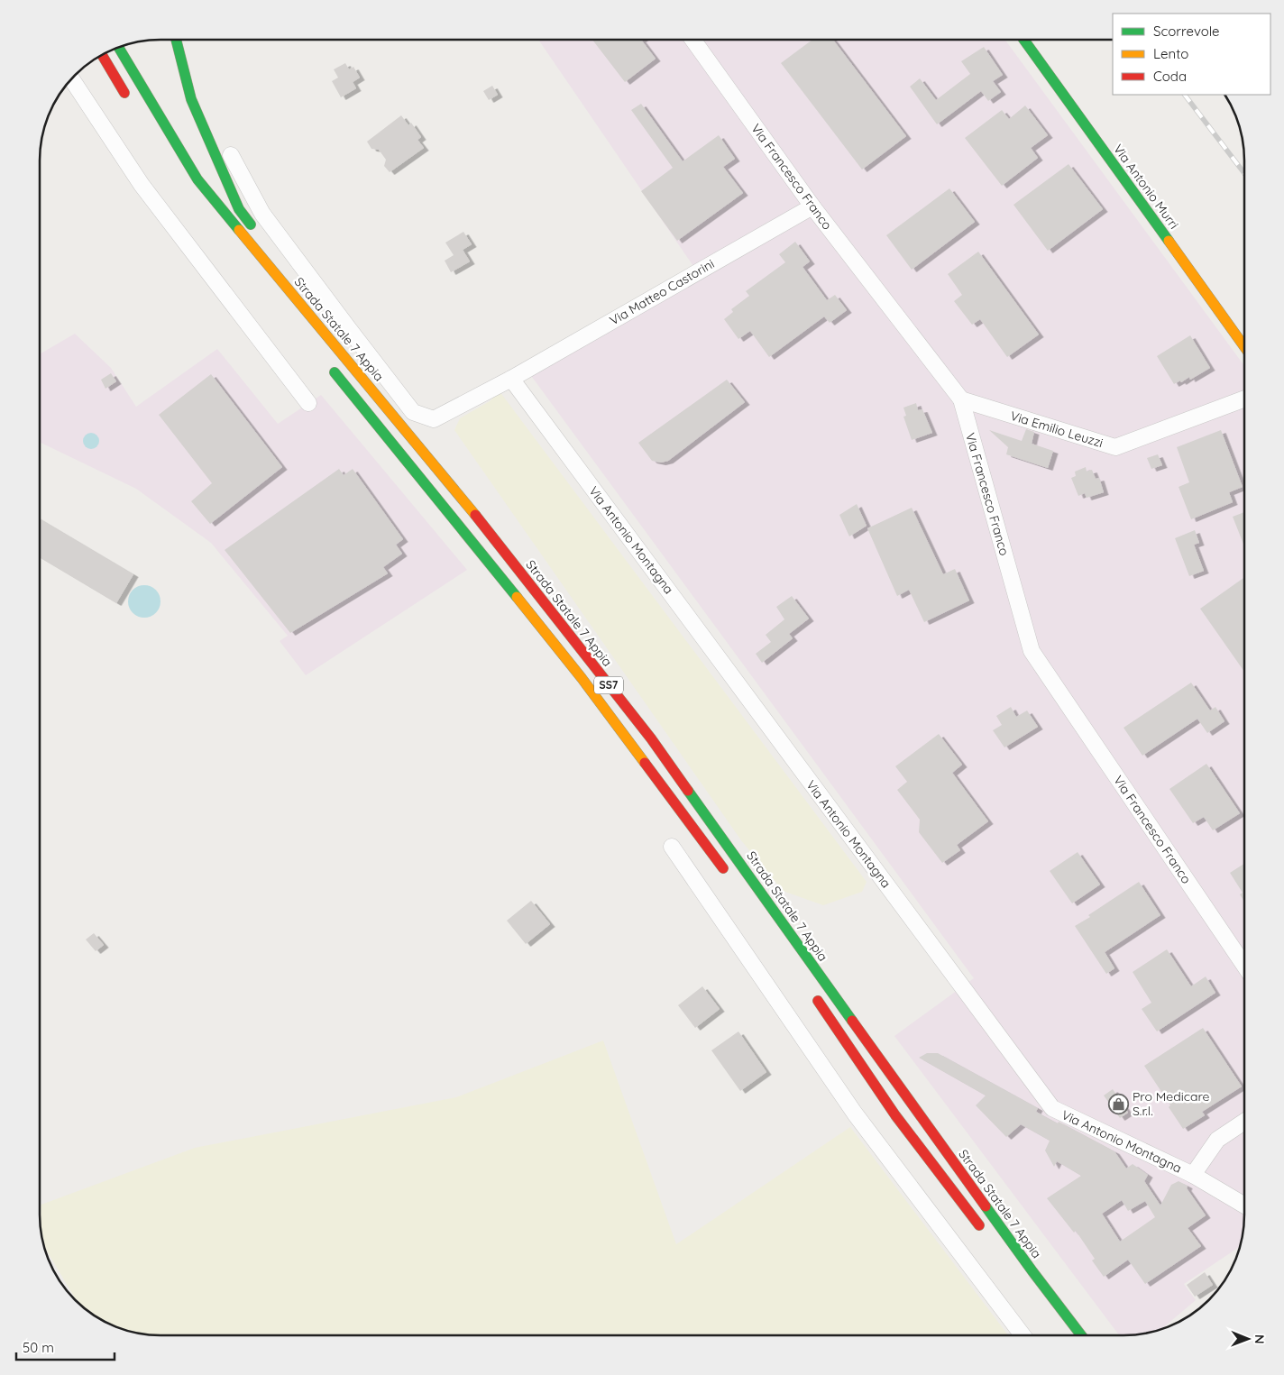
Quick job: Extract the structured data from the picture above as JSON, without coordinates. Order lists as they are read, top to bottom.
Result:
{
  "streets": {
    "main road": ["Via Antonio Murri", "Strada Statale 7 Appia", "SS7"],
    "street": [
      "Via Francesco Franco",
      "Via Matteo Castorini",
      "Via Emilio Leuzzi",
      "Via Antonio Montagna"
    ]
  },
  "crossings": [
    ["Via Francesco Franco", "Via Matteo Castorini"],
    ["Via Francesco Franco", "Via Emilio Leuzzi"],
    ["Via Matteo Castorini", "Via Antonio Montagna"]
  ],
  "places": {
    "shop": ["Pro Medicare S.r.l."]
  },
  "legend": ["Scorrevole", "Lento", "Coda"],
  "scale_bar": "50 m",
  "north": "right"
}
